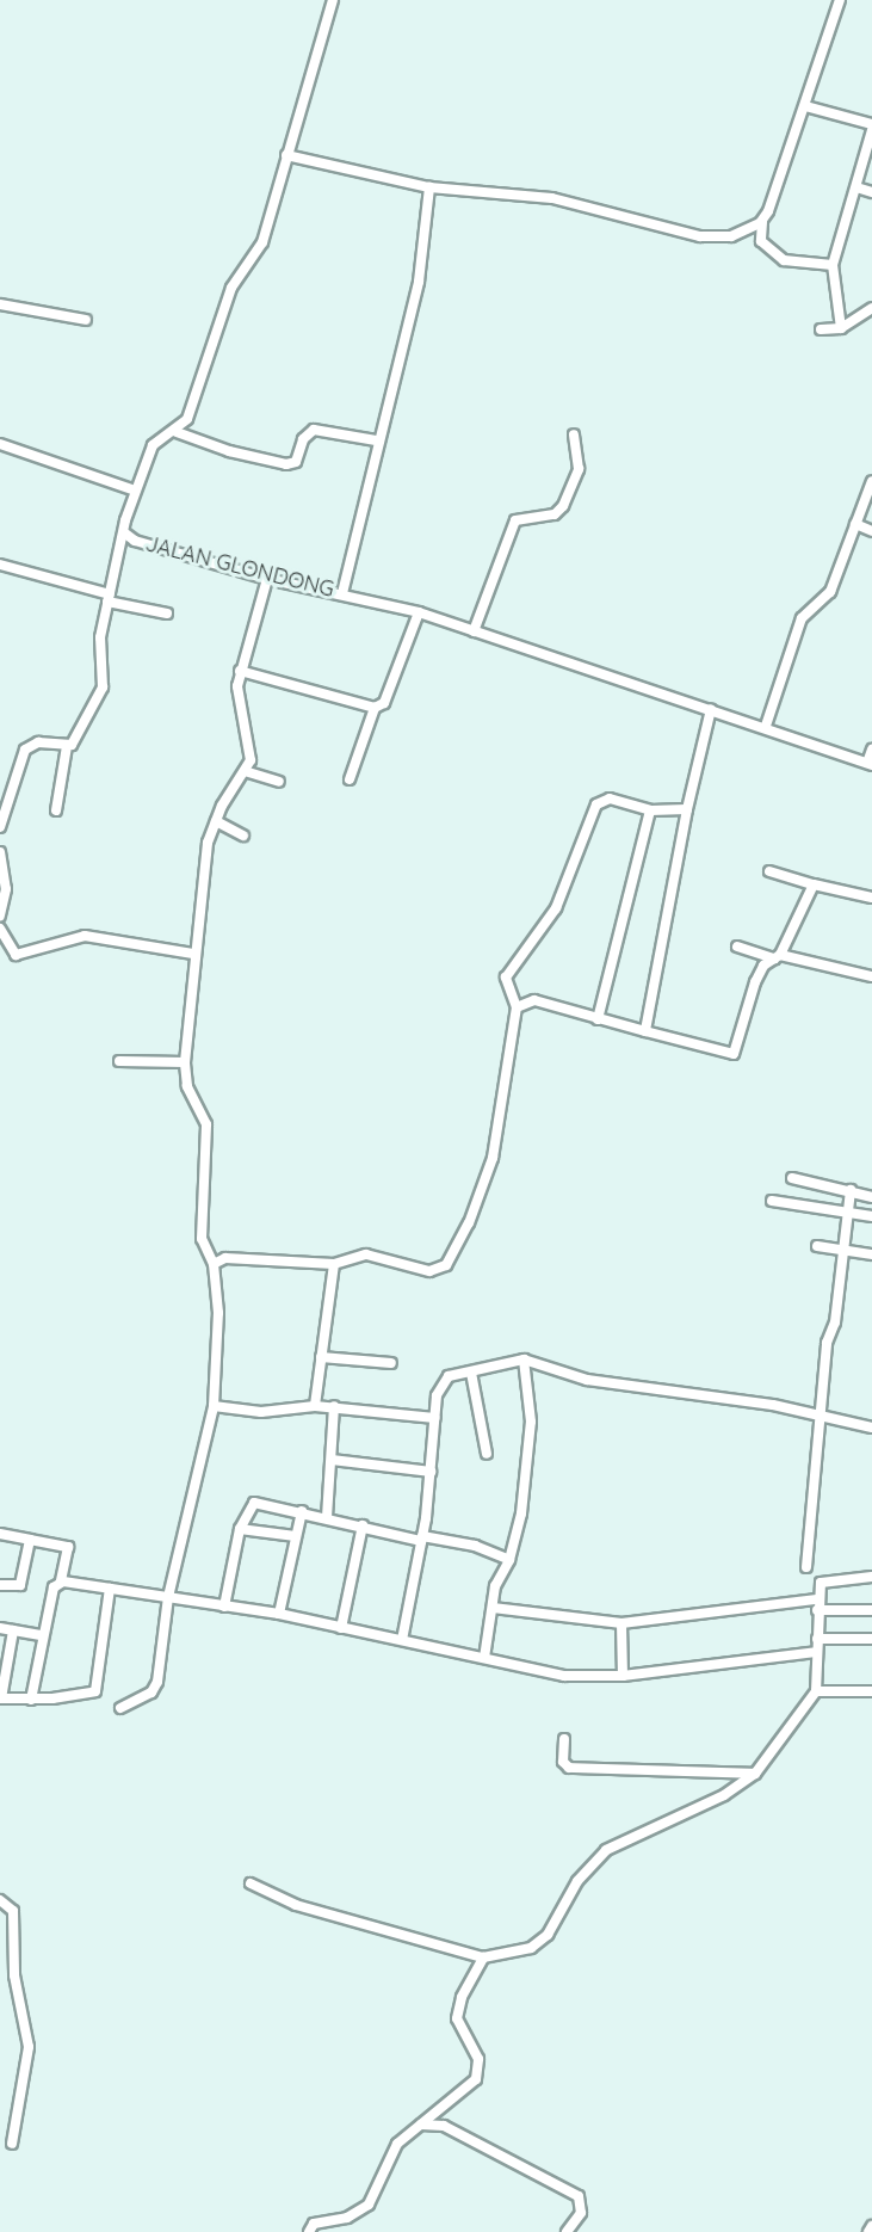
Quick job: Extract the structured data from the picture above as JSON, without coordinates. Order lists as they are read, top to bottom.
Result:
{
  "streets": {
    "street": ["JALAN GLONDONG"]
  }
}
